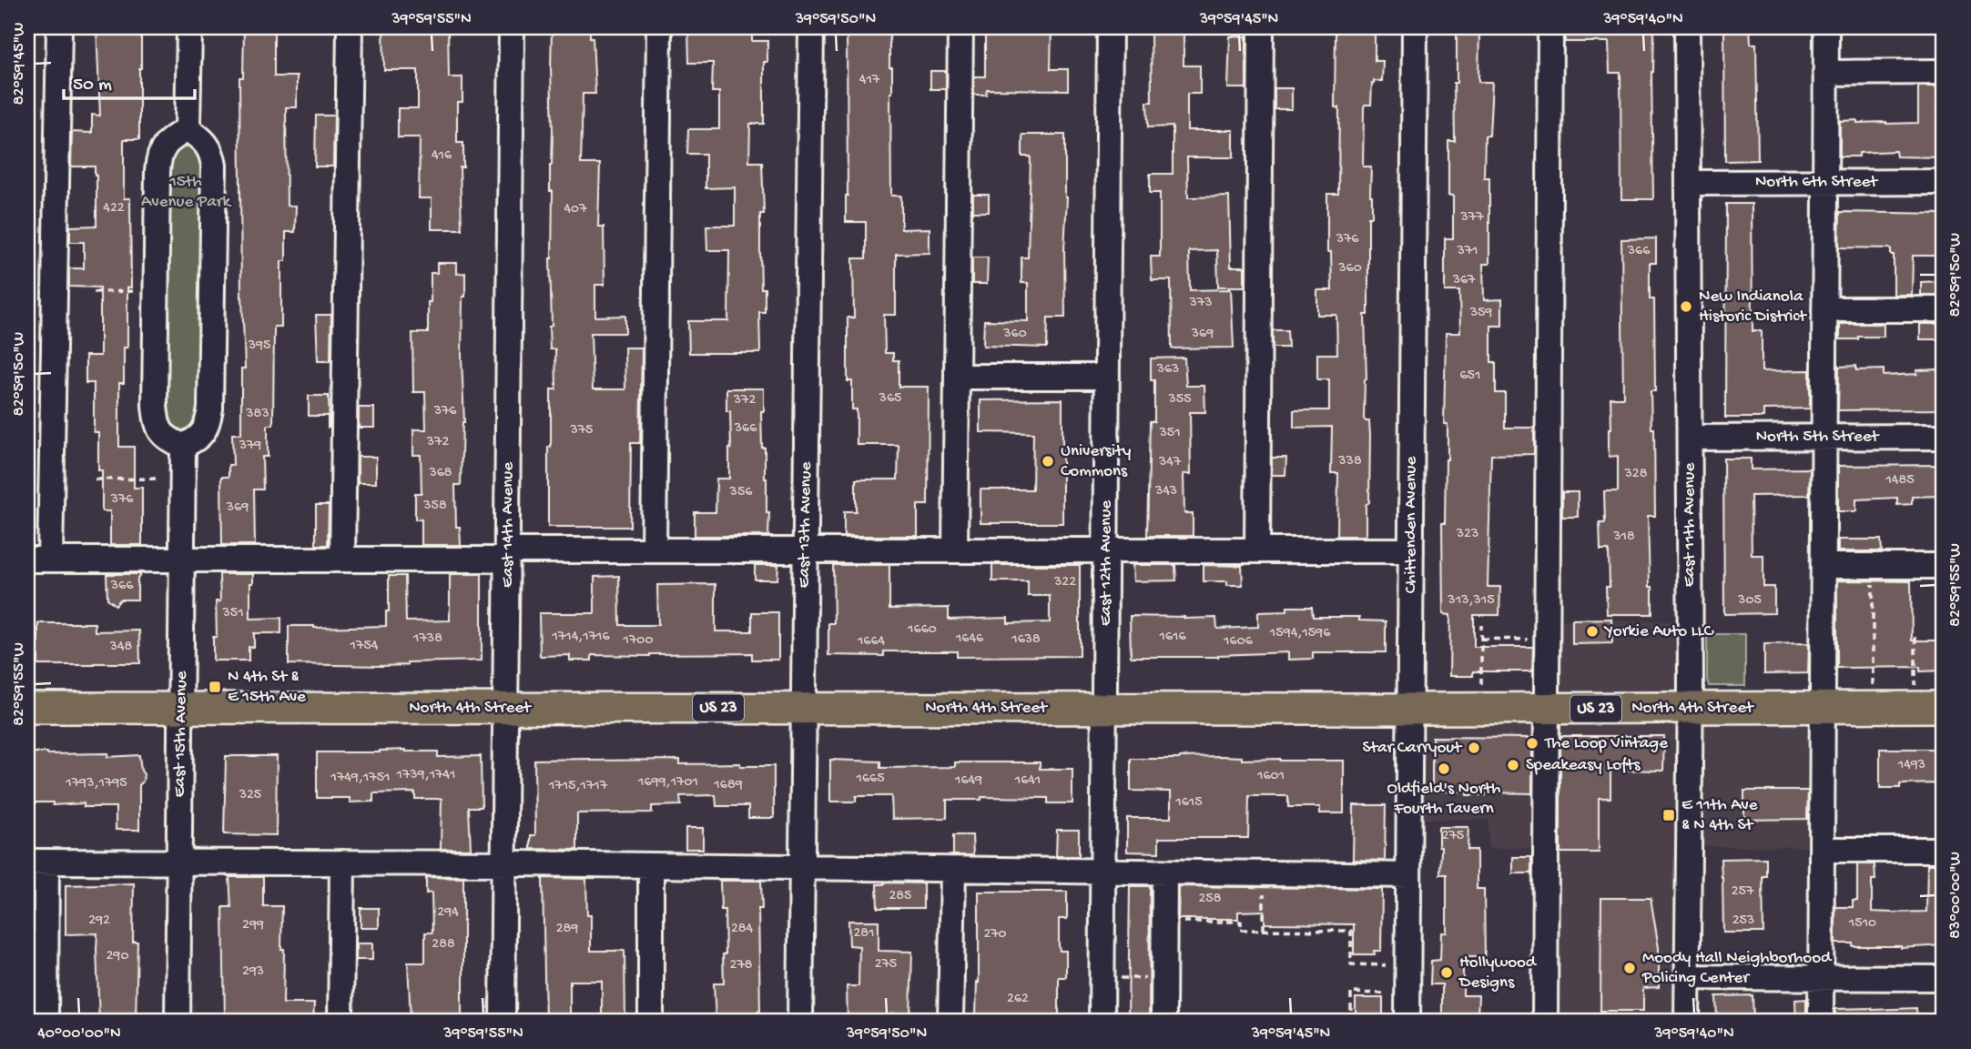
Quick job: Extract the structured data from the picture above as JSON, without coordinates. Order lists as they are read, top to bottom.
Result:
{
  "streets": {
    "main road": ["North 4th Street", "US 23"],
    "street": [
      "North 6th Street",
      "North 5th Street",
      "East 14th Avenue",
      "East 13th Avenue",
      "Chittenden Avenue",
      "East 11th Avenue",
      "East 12th Avenue",
      "East 15th Avenue"
    ]
  },
  "crossings": [
    ["North 6th Street", "East 11th Avenue"],
    ["North 5th Street", "East 11th Avenue"],
    ["East 14th Avenue", "North 4th Street"],
    ["East 13th Avenue", "North 4th Street"],
    ["Chittenden Avenue", "North 4th Street"],
    ["East 11th Avenue", "North 4th Street"],
    ["East 12th Avenue", "North 4th Street"],
    ["North 4th Street", "East 15th Avenue"]
  ],
  "parks": ["15th Avenue Park"],
  "places": {
    "other": [
      "New Indianola Historic District",
      "University Commons",
      "Yorkie Auto LLC",
      "The Loop Vintage",
      "Star Carryout",
      "Speakeasy Lofts",
      "Oldfield's North Fourth Tavern",
      "Moody Hall Neighborhood Policing Center",
      "Hollywood Designs"
    ],
    "transit": ["N 4th St & E 15th Ave", "E 11th Ave & N 4th St"]
  },
  "house_numbers": [
    "417",
    "416",
    "422",
    "407",
    "377",
    "376",
    "371",
    "366",
    "360",
    "367",
    "373",
    "359",
    "360",
    "369",
    "395",
    "363",
    "651",
    "365",
    "355",
    "372",
    "376",
    "383",
    "366",
    "375",
    "351",
    "372",
    "379",
    "338",
    "347",
    "368",
    "328",
    "1485",
    "343",
    "356",
    "376",
    "358",
    "369",
    "323",
    "318",
    "322",
    "366",
    "313,315",
    "305",
    "351",
    "1660",
    "1594,1596",
    "1714,1716",
    "1616",
    "1738",
    "1646",
    "1638",
    "1700",
    "1664",
    "1606",
    "1754",
    "348",
    "1493",
    "1739,1741",
    "1601",
    "1749,1751",
    "1665",
    "1649",
    "1641",
    "1699,1701",
    "1793,1795",
    "1689",
    "1715,1717",
    "325",
    "1615",
    "275",
    "257",
    "285",
    "258",
    "294",
    "292",
    "253",
    "1510",
    "299",
    "289",
    "284",
    "281",
    "270",
    "288",
    "290",
    "275",
    "278",
    "293",
    "262"
  ],
  "scale_bar": "50 m",
  "coordinates": [
    "39°59'55\"N",
    "39°59'50\"N",
    "39°59'45\"N",
    "39°59'40\"N",
    "82°59'45\"W",
    "82°59'50\"W",
    "82°59'55\"W",
    "83°00'00\"W",
    "40°00'00\"N"
  ]
}
